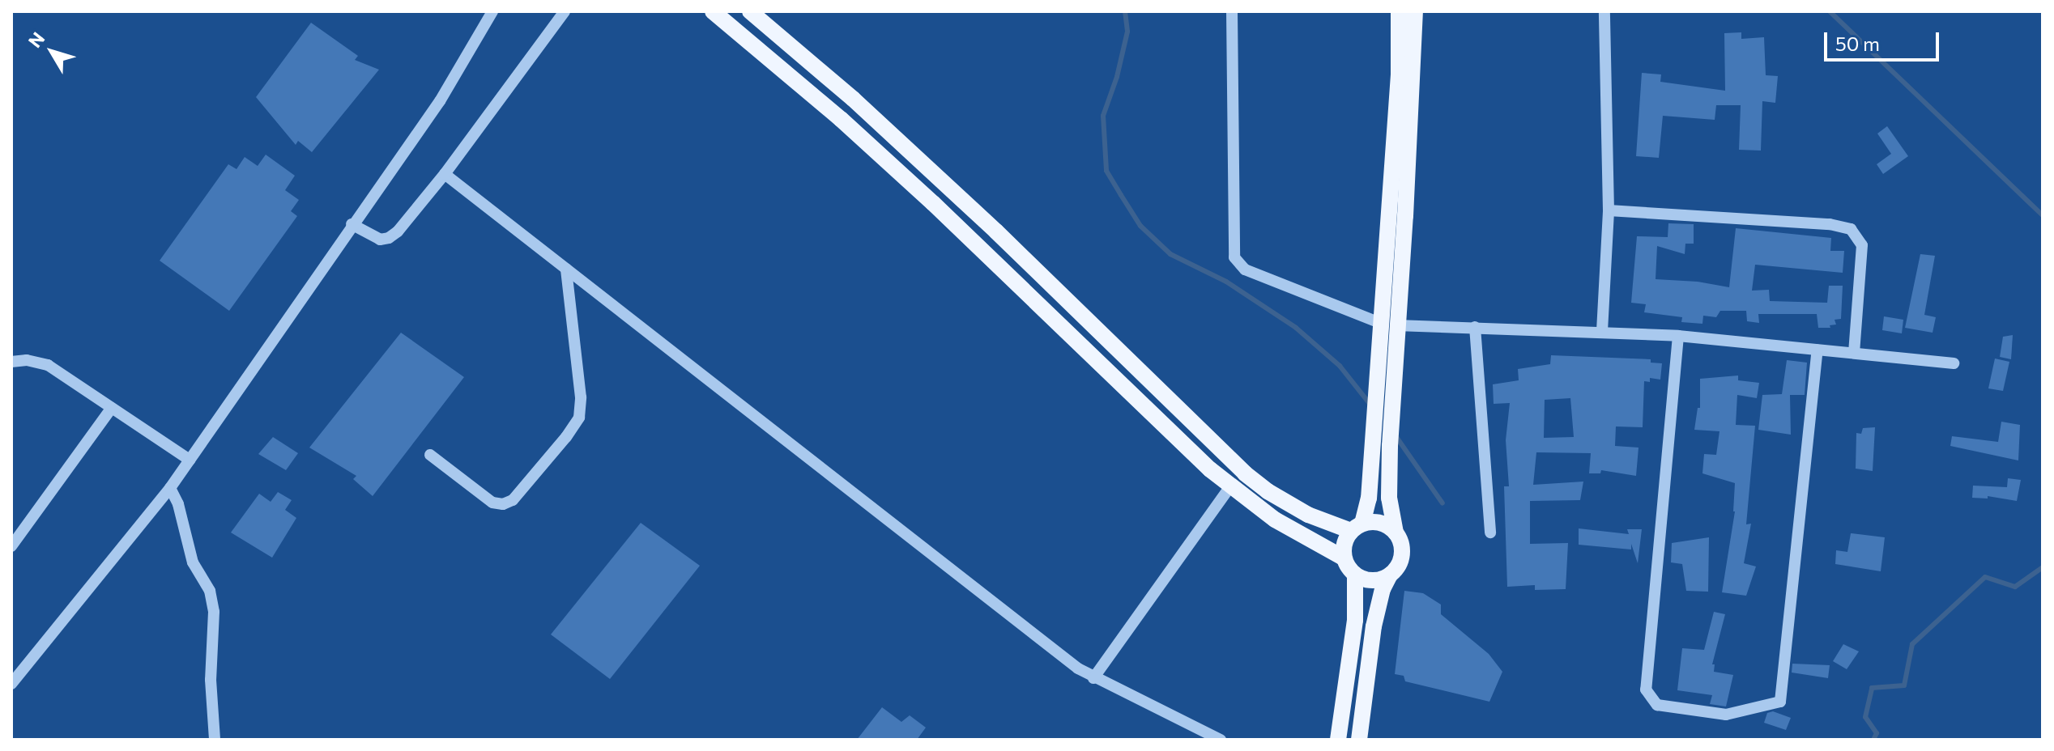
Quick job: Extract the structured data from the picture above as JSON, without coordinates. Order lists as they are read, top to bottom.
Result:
{
  "scale_bar": "50 m",
  "north": "top left"
}
